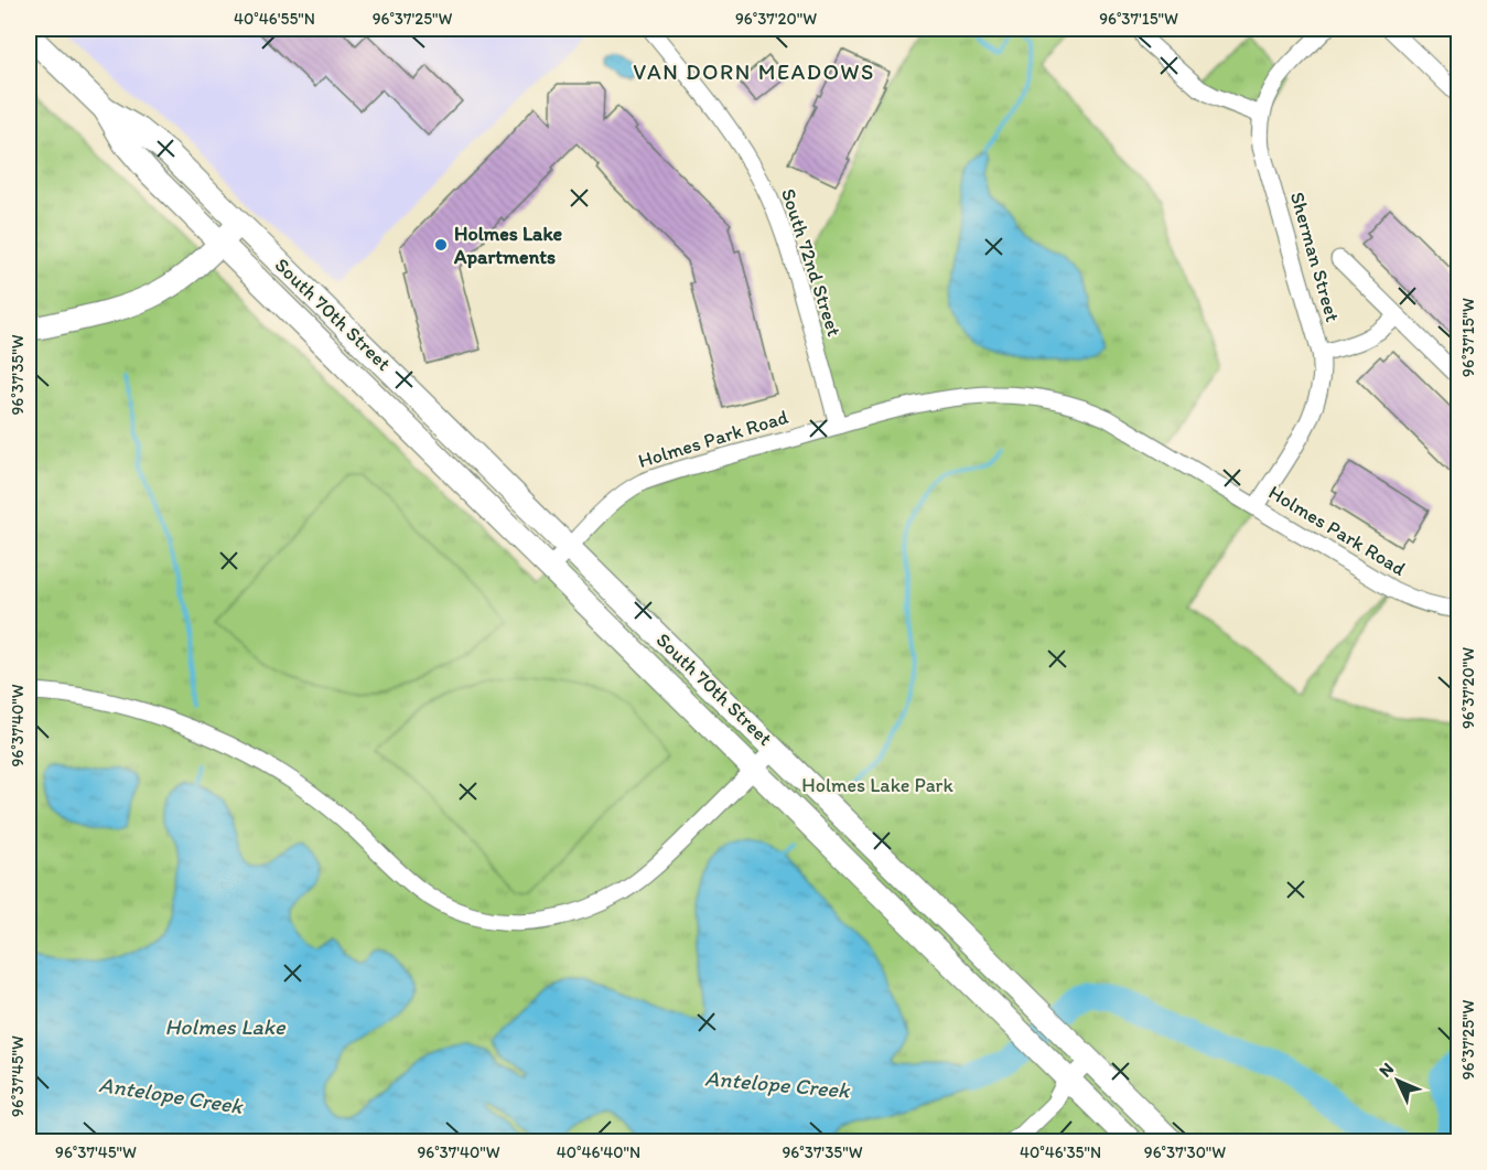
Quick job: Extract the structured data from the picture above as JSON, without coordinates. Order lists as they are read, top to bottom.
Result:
{
  "streets": {
    "main road": ["South 70th Street"],
    "street": ["Sherman Street", "South 72nd Street", "Holmes Park Road"]
  },
  "crossings": [
    ["Sherman Street", "Holmes Park Road"],
    ["South 72nd Street", "Holmes Park Road"],
    ["South 70th Street", "Holmes Park Road"]
  ],
  "districts": ["VAN DORN MEADOWS"],
  "water": ["Holmes Lake", "Antelope Creek"],
  "parks": ["Holmes Lake Park"],
  "places": ["Holmes Lake Apartments"],
  "north": "top left",
  "coordinates": [
    "40°46'55\"N",
    "96°37'25\"W",
    "96°37'20\"W",
    "96°37'15\"W",
    "96°37'35\"W",
    "96°37'40\"W",
    "96°37'45\"W",
    "40°46'40\"N",
    "40°46'35\"N",
    "96°37'30\"W"
  ]
}
